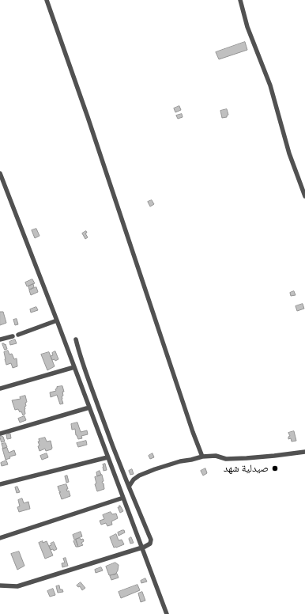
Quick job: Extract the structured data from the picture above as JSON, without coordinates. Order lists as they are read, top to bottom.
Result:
{
  "places": ["صيدلية شهد"]
}
